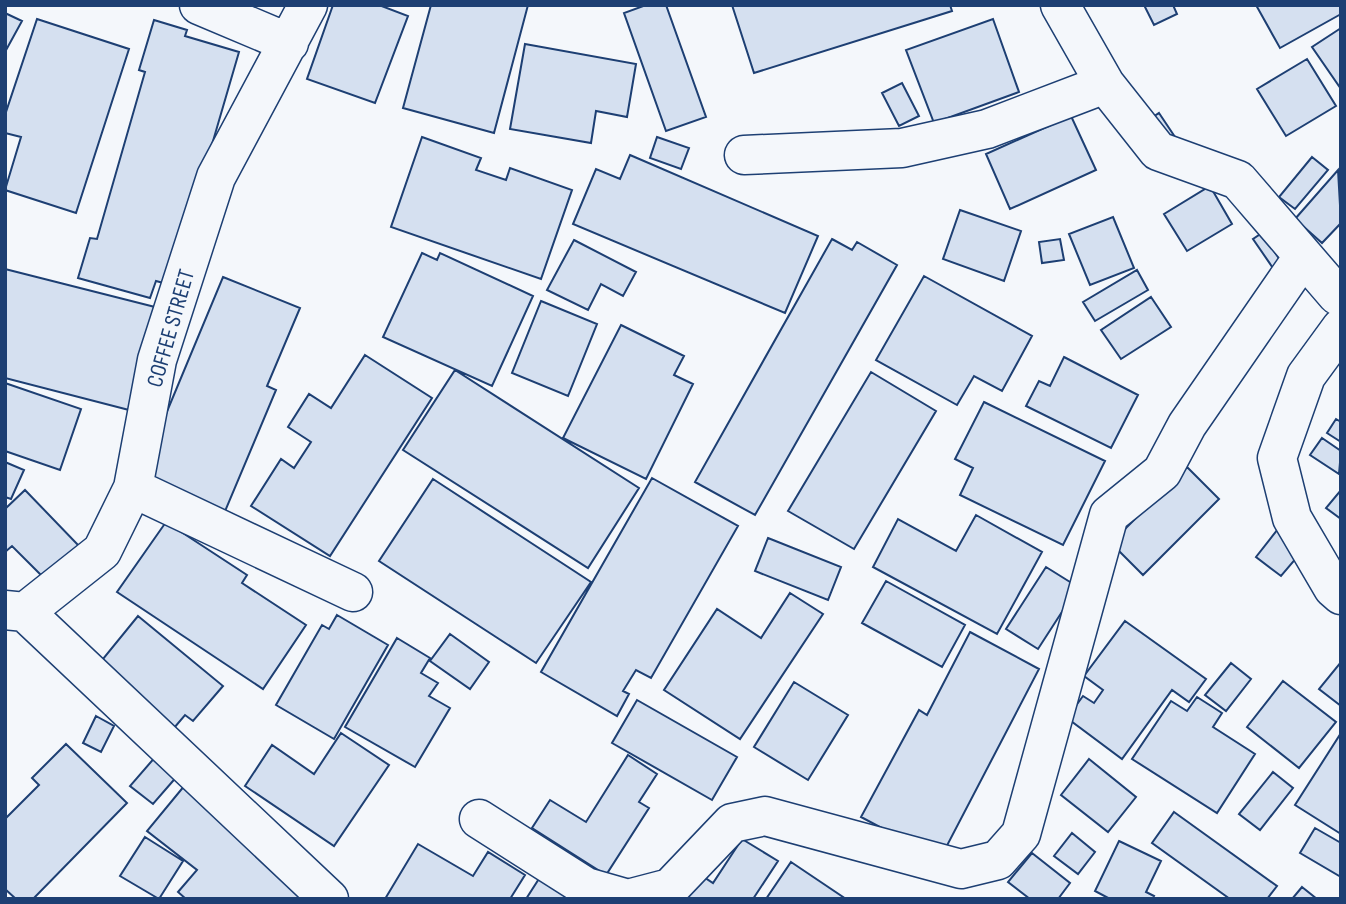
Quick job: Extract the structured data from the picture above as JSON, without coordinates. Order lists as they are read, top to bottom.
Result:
{
  "streets": {
    "street": ["COFFEE STREET"]
  }
}
